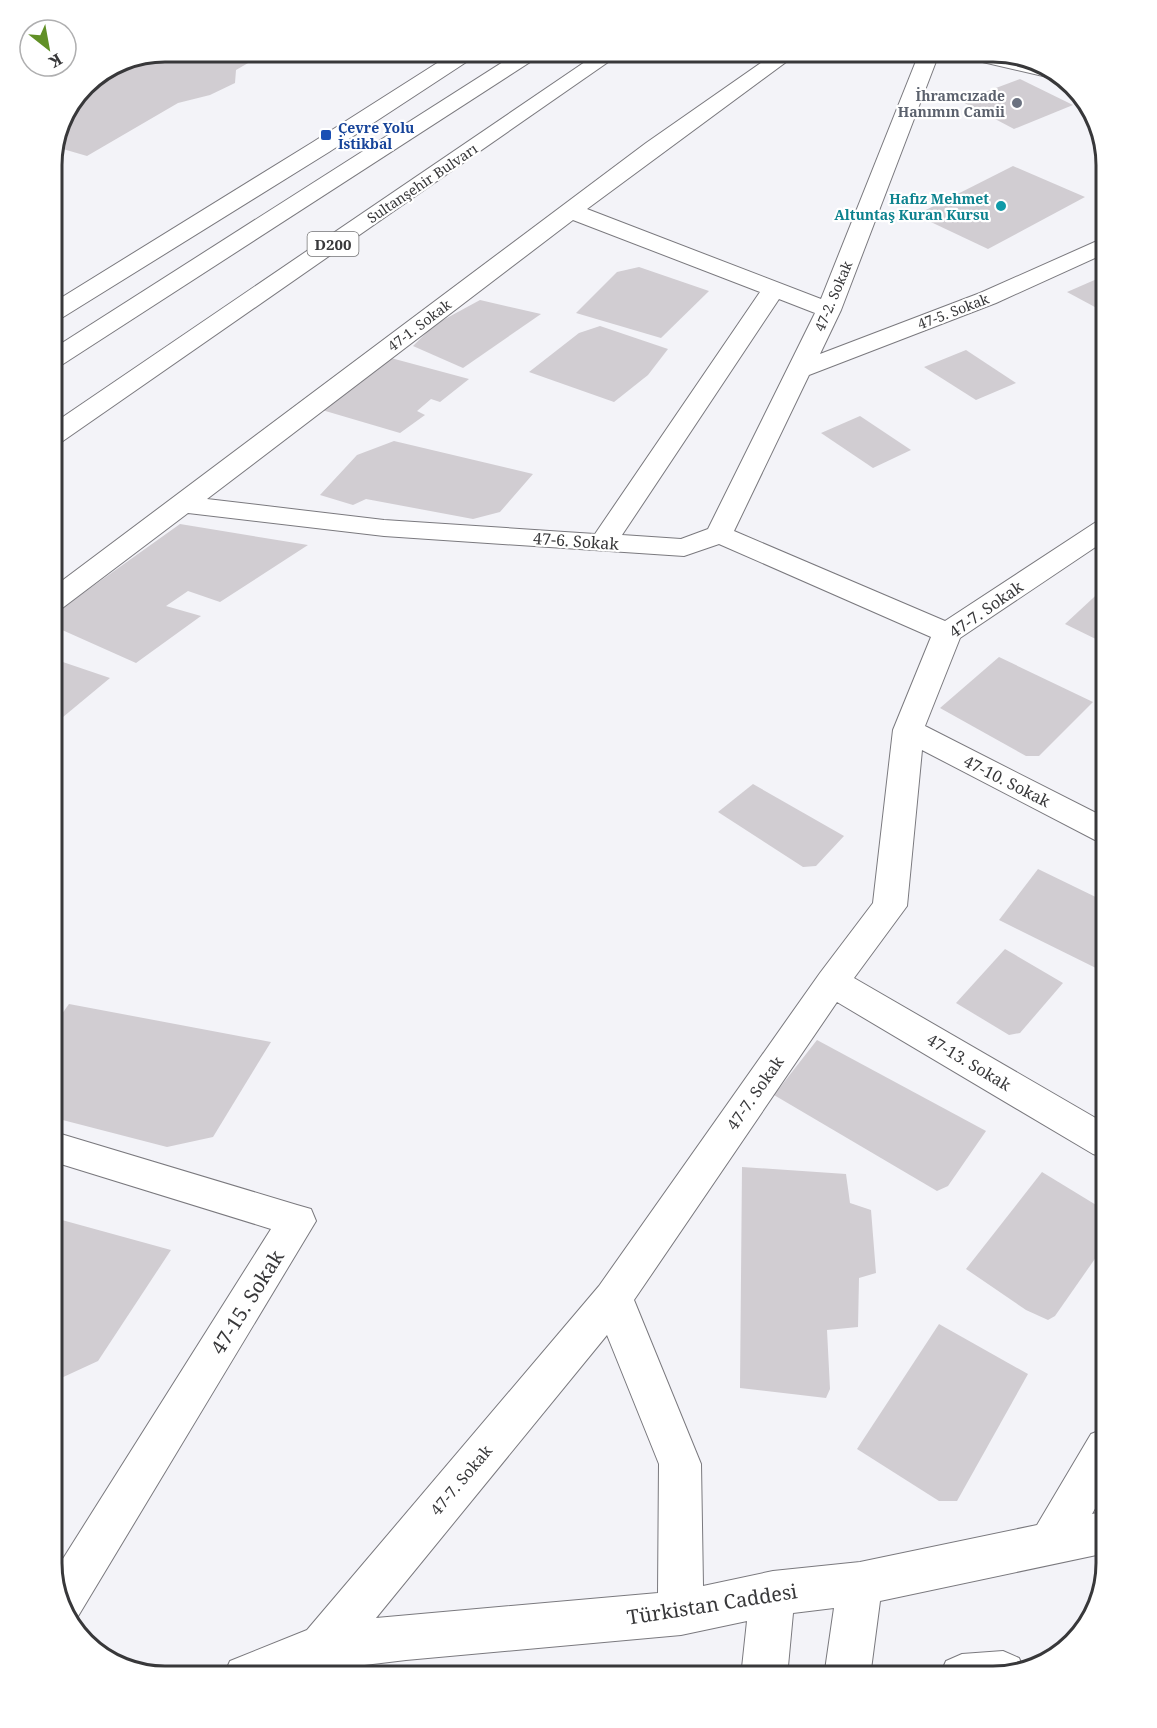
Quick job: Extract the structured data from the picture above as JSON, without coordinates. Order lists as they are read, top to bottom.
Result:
{
  "streets": {
    "main road": [
      "Sultanşehir Bulvarı",
      "D200",
      "47-2. Sokak",
      "47-5. Sokak",
      "47-1. Sokak",
      "47-6. Sokak",
      "47-7. Sokak",
      "47-10. Sokak",
      "47-13. Sokak",
      "47-15. Sokak",
      "Türkistan Caddesi"
    ]
  },
  "crossings": [
    ["47-2. Sokak", "47-5. Sokak"],
    ["47-2. Sokak", "47-6. Sokak"],
    ["47-1. Sokak", "47-6. Sokak"],
    ["47-7. Sokak", "47-10. Sokak"],
    ["47-7. Sokak", "47-13. Sokak"],
    ["47-7. Sokak", "Türkistan Caddesi"]
  ],
  "places": {
    "other": ["İhramcızade Hanımın Camii", "Hafız Mehmet Altuntaş Kuran Kursu"],
    "transit": ["Çevre Yolu İstikbal"]
  },
  "north": "bottom right"
}
